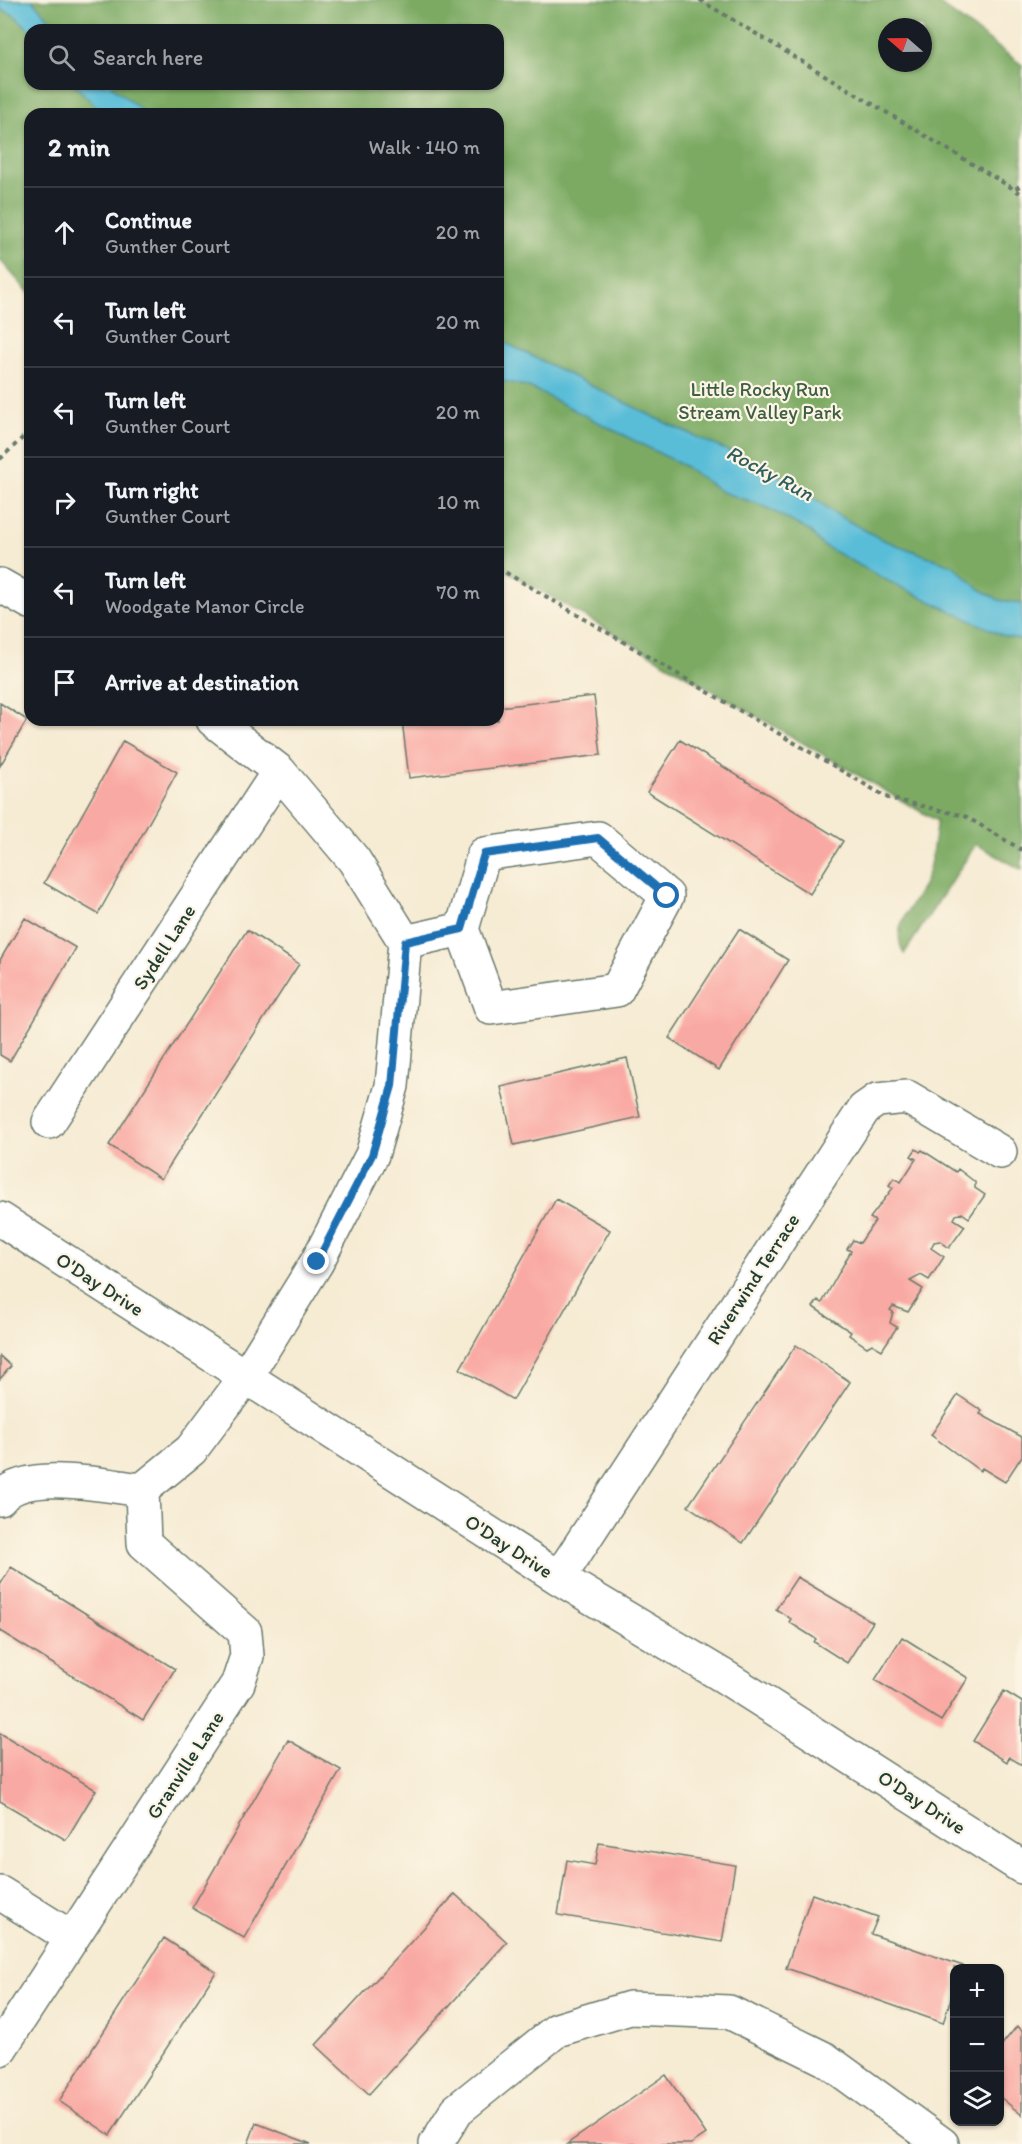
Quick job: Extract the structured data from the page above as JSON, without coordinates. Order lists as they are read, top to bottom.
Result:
{
  "streets": {
    "street": [
      "Sydell Lane",
      "Riverwind Terrace",
      "O'Day Drive",
      "Granville Lane"
    ]
  },
  "crossings": [
    ["Riverwind Terrace", "O'Day Drive"]
  ],
  "water": ["Rocky Run"],
  "parks": ["Little Rocky Run Stream Valley Park"],
  "north": "left",
  "page": {
    "search": "Search here",
    "heading": ["2 min", "Walk · 140 m"],
    "list": [
      ["Continue", "Gunther Court", "20 m"],
      ["Turn left", "Gunther Court", "20 m"],
      ["Turn left", "Gunther Court", "20 m"],
      ["Turn right", "Gunther Court", "10 m"],
      ["Turn left", "Woodgate Manor Circle", "70 m"],
      "Arrive at destination"
    ],
    "map_buttons": ["+", "−"]
  }
}
